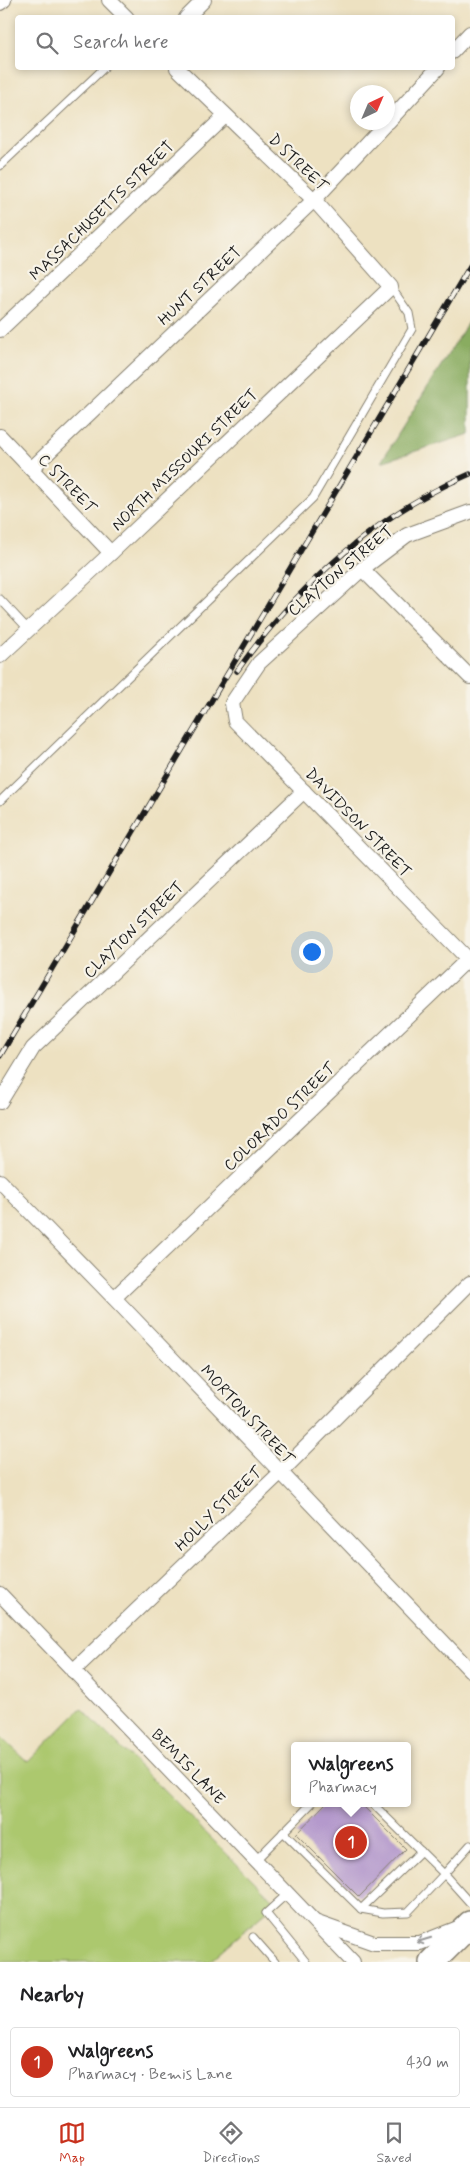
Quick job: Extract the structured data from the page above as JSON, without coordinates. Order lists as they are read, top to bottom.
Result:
{
  "streets": {
    "street": [
      "D STREET",
      "MASSACHUSETTS STREET",
      "HUNT STREET",
      "NORTH MISSOURI STREET",
      "C STREET",
      "CLAYTON STREET",
      "DAVIDSON STREET",
      "COLORADO STREET",
      "MORTON STREET",
      "HOLLY STREET",
      "BEMIS LANE"
    ]
  },
  "crossings": [
    ["D STREET", "MASSACHUSETTS STREET"],
    ["D STREET", "HUNT STREET"],
    ["D STREET", "NORTH MISSOURI STREET"],
    ["HUNT STREET", "C STREET"],
    ["NORTH MISSOURI STREET", "C STREET"],
    ["CLAYTON STREET", "DAVIDSON STREET"],
    ["DAVIDSON STREET", "COLORADO STREET"],
    ["COLORADO STREET", "MORTON STREET"],
    ["MORTON STREET", "HOLLY STREET"],
    ["HOLLY STREET", "BEMIS LANE"]
  ],
  "north": "top right",
  "page": {
    "search": "Search here",
    "popup": ["Walgreens", "Pharmacy"],
    "pins": "1",
    "heading": "Nearby",
    "list": [
      {
        "mark": "1",
        "name": "Walgreens",
        "note": "Pharmacy · Bemis Lane",
        "value": "430 m"
      }
    ],
    "nav": ["Map", "Directions", "Saved"]
  }
}
